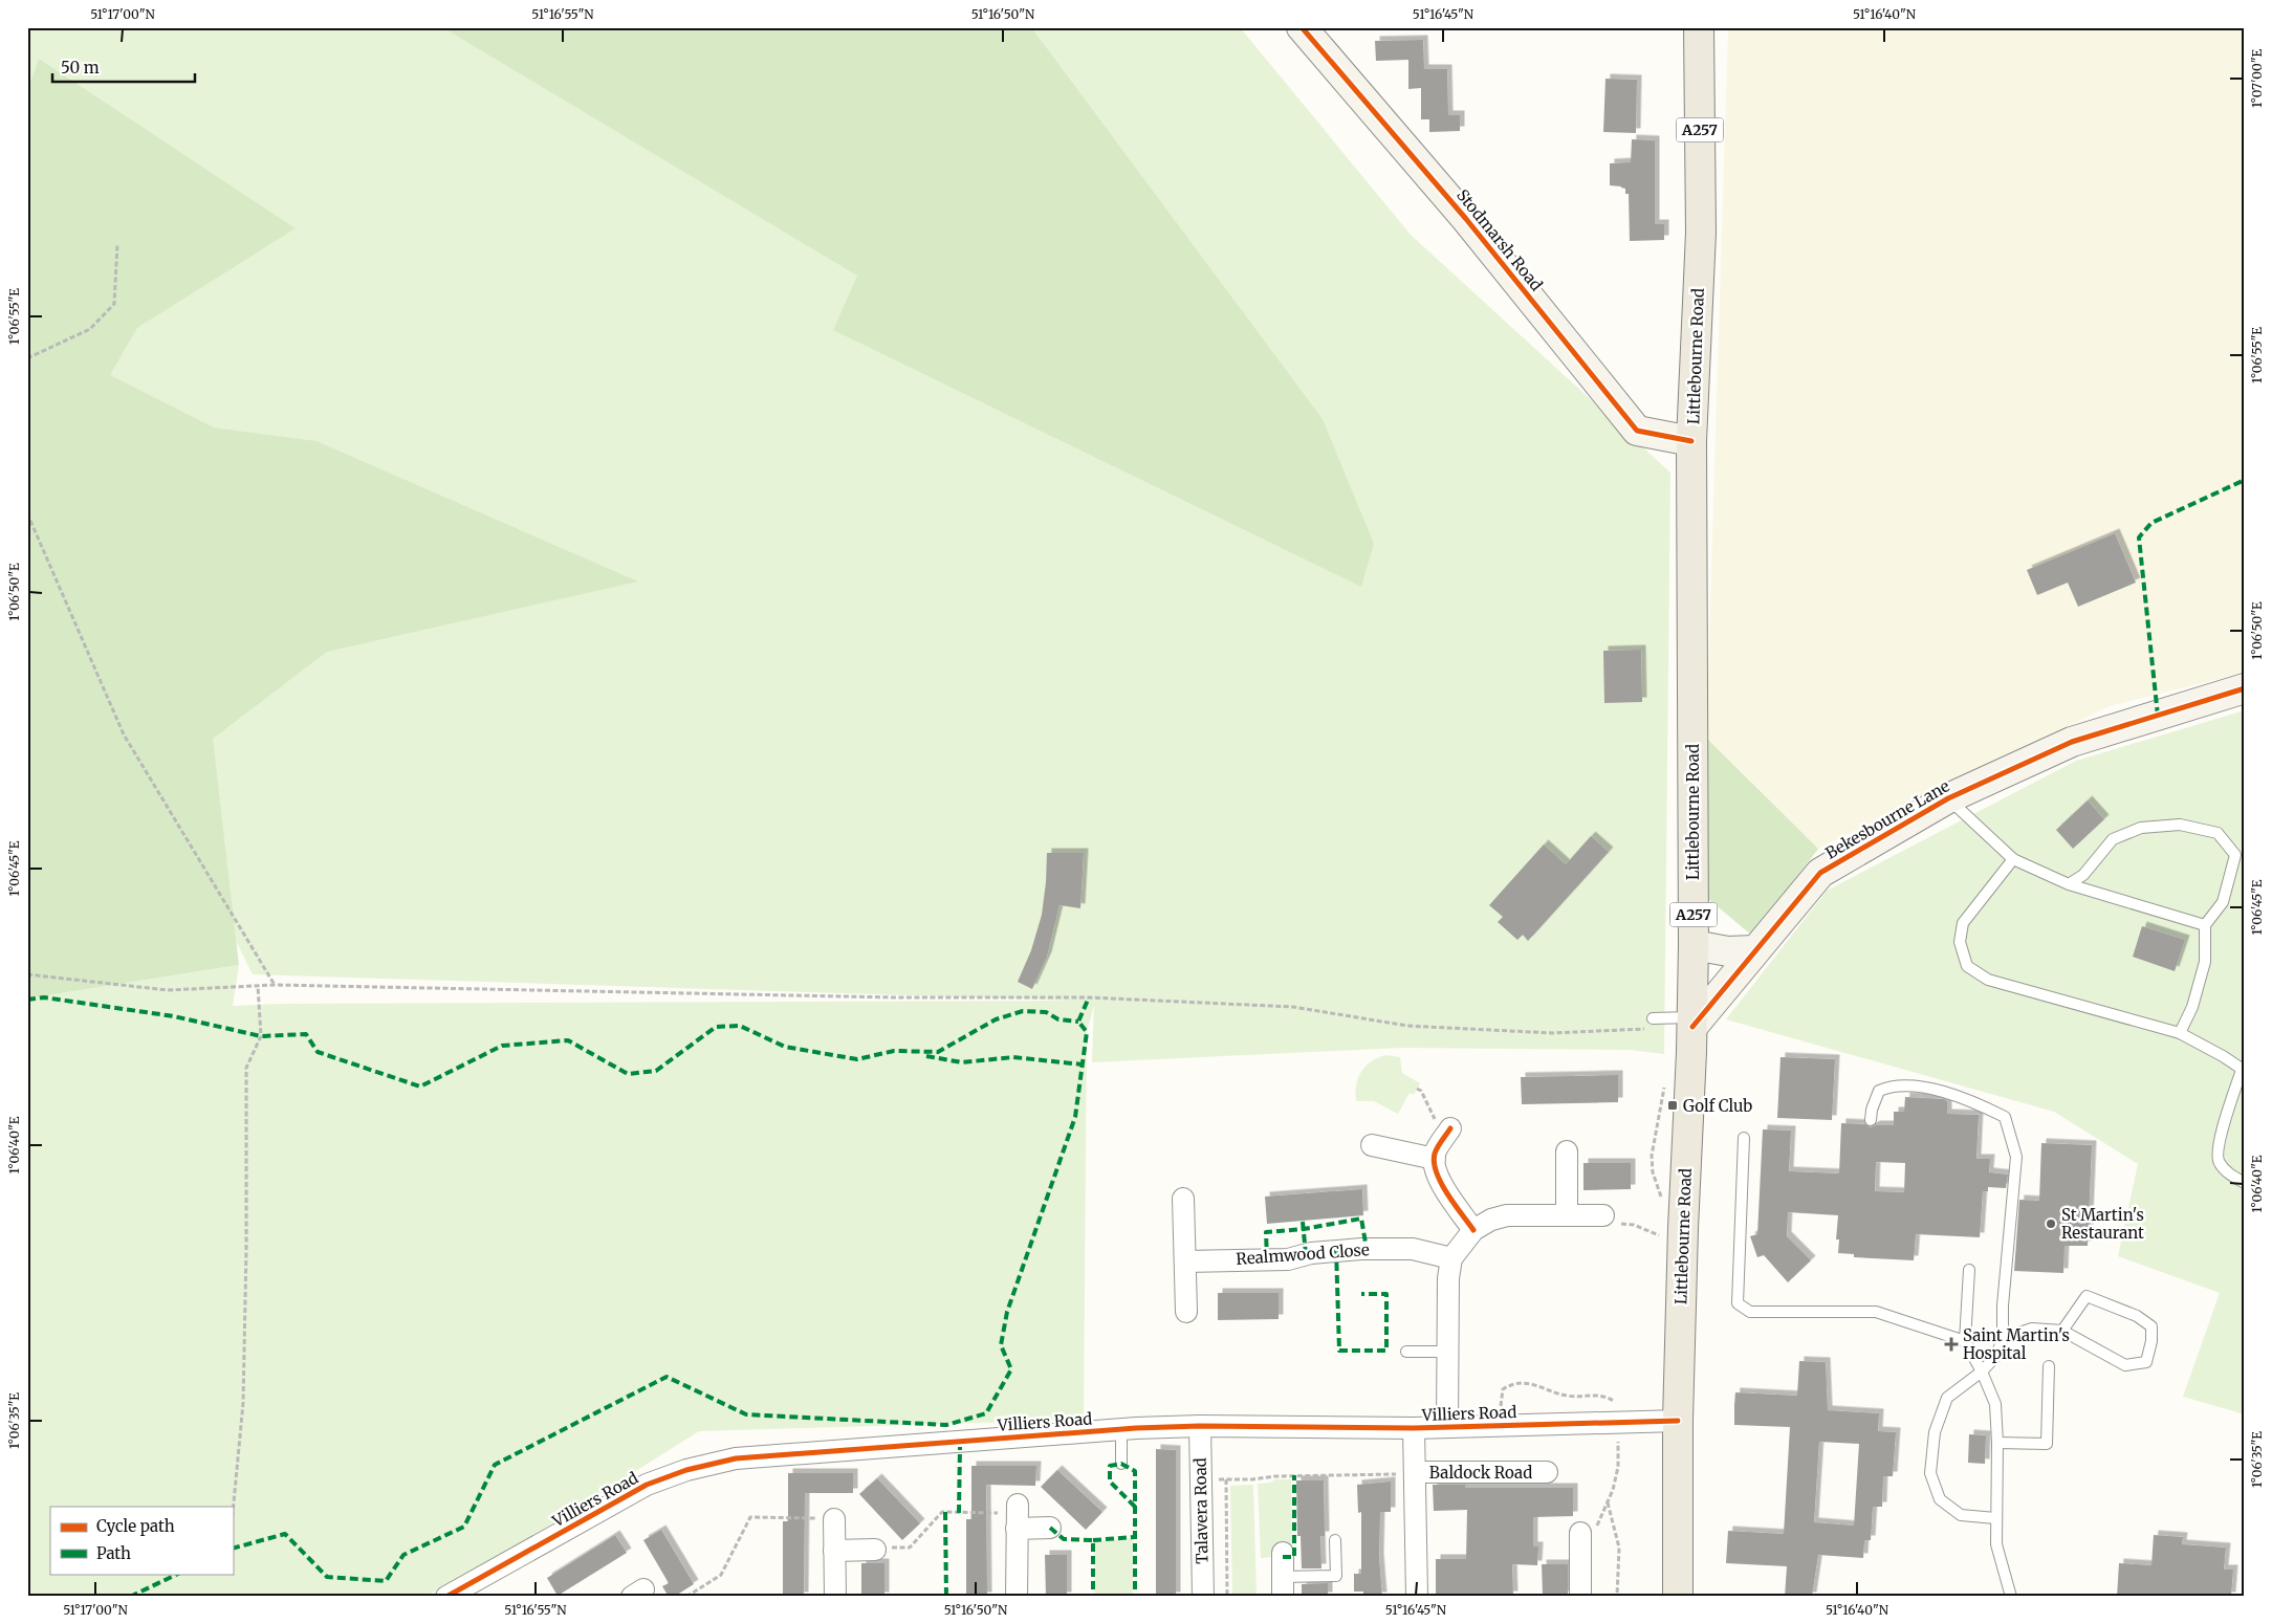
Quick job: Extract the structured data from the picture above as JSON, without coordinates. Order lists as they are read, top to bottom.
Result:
{
  "streets": {
    "main road": ["A257", "Littlebourne Road"],
    "street": [
      "Stodmarsh Road",
      "Bekesbourne Lane",
      "Realmwood Close",
      "Villiers Road",
      "Baldock Road",
      "Talavera Road"
    ]
  },
  "crossings": [
    ["Stodmarsh Road", "Littlebourne Road"],
    ["Littlebourne Road", "Bekesbourne Lane"],
    ["Littlebourne Road", "Villiers Road"],
    ["Villiers Road", "Baldock Road"],
    ["Villiers Road", "Talavera Road"]
  ],
  "places": {
    "transit": ["Golf Club"],
    "other": ["St Martin's Restaurant"],
    "health": ["Saint Martin's Hospital"]
  },
  "legend": ["Cycle path", "Path"],
  "scale_bar": "50 m",
  "coordinates": [
    "51°17'00\"N",
    "51°16'55\"N",
    "51°16'50\"N",
    "51°16'45\"N",
    "51°16'40\"N",
    "1°07'00\"E",
    "1°06'55\"E",
    "1°06'50\"E",
    "1°06'45\"E",
    "1°06'40\"E",
    "1°06'35\"E"
  ]
}
